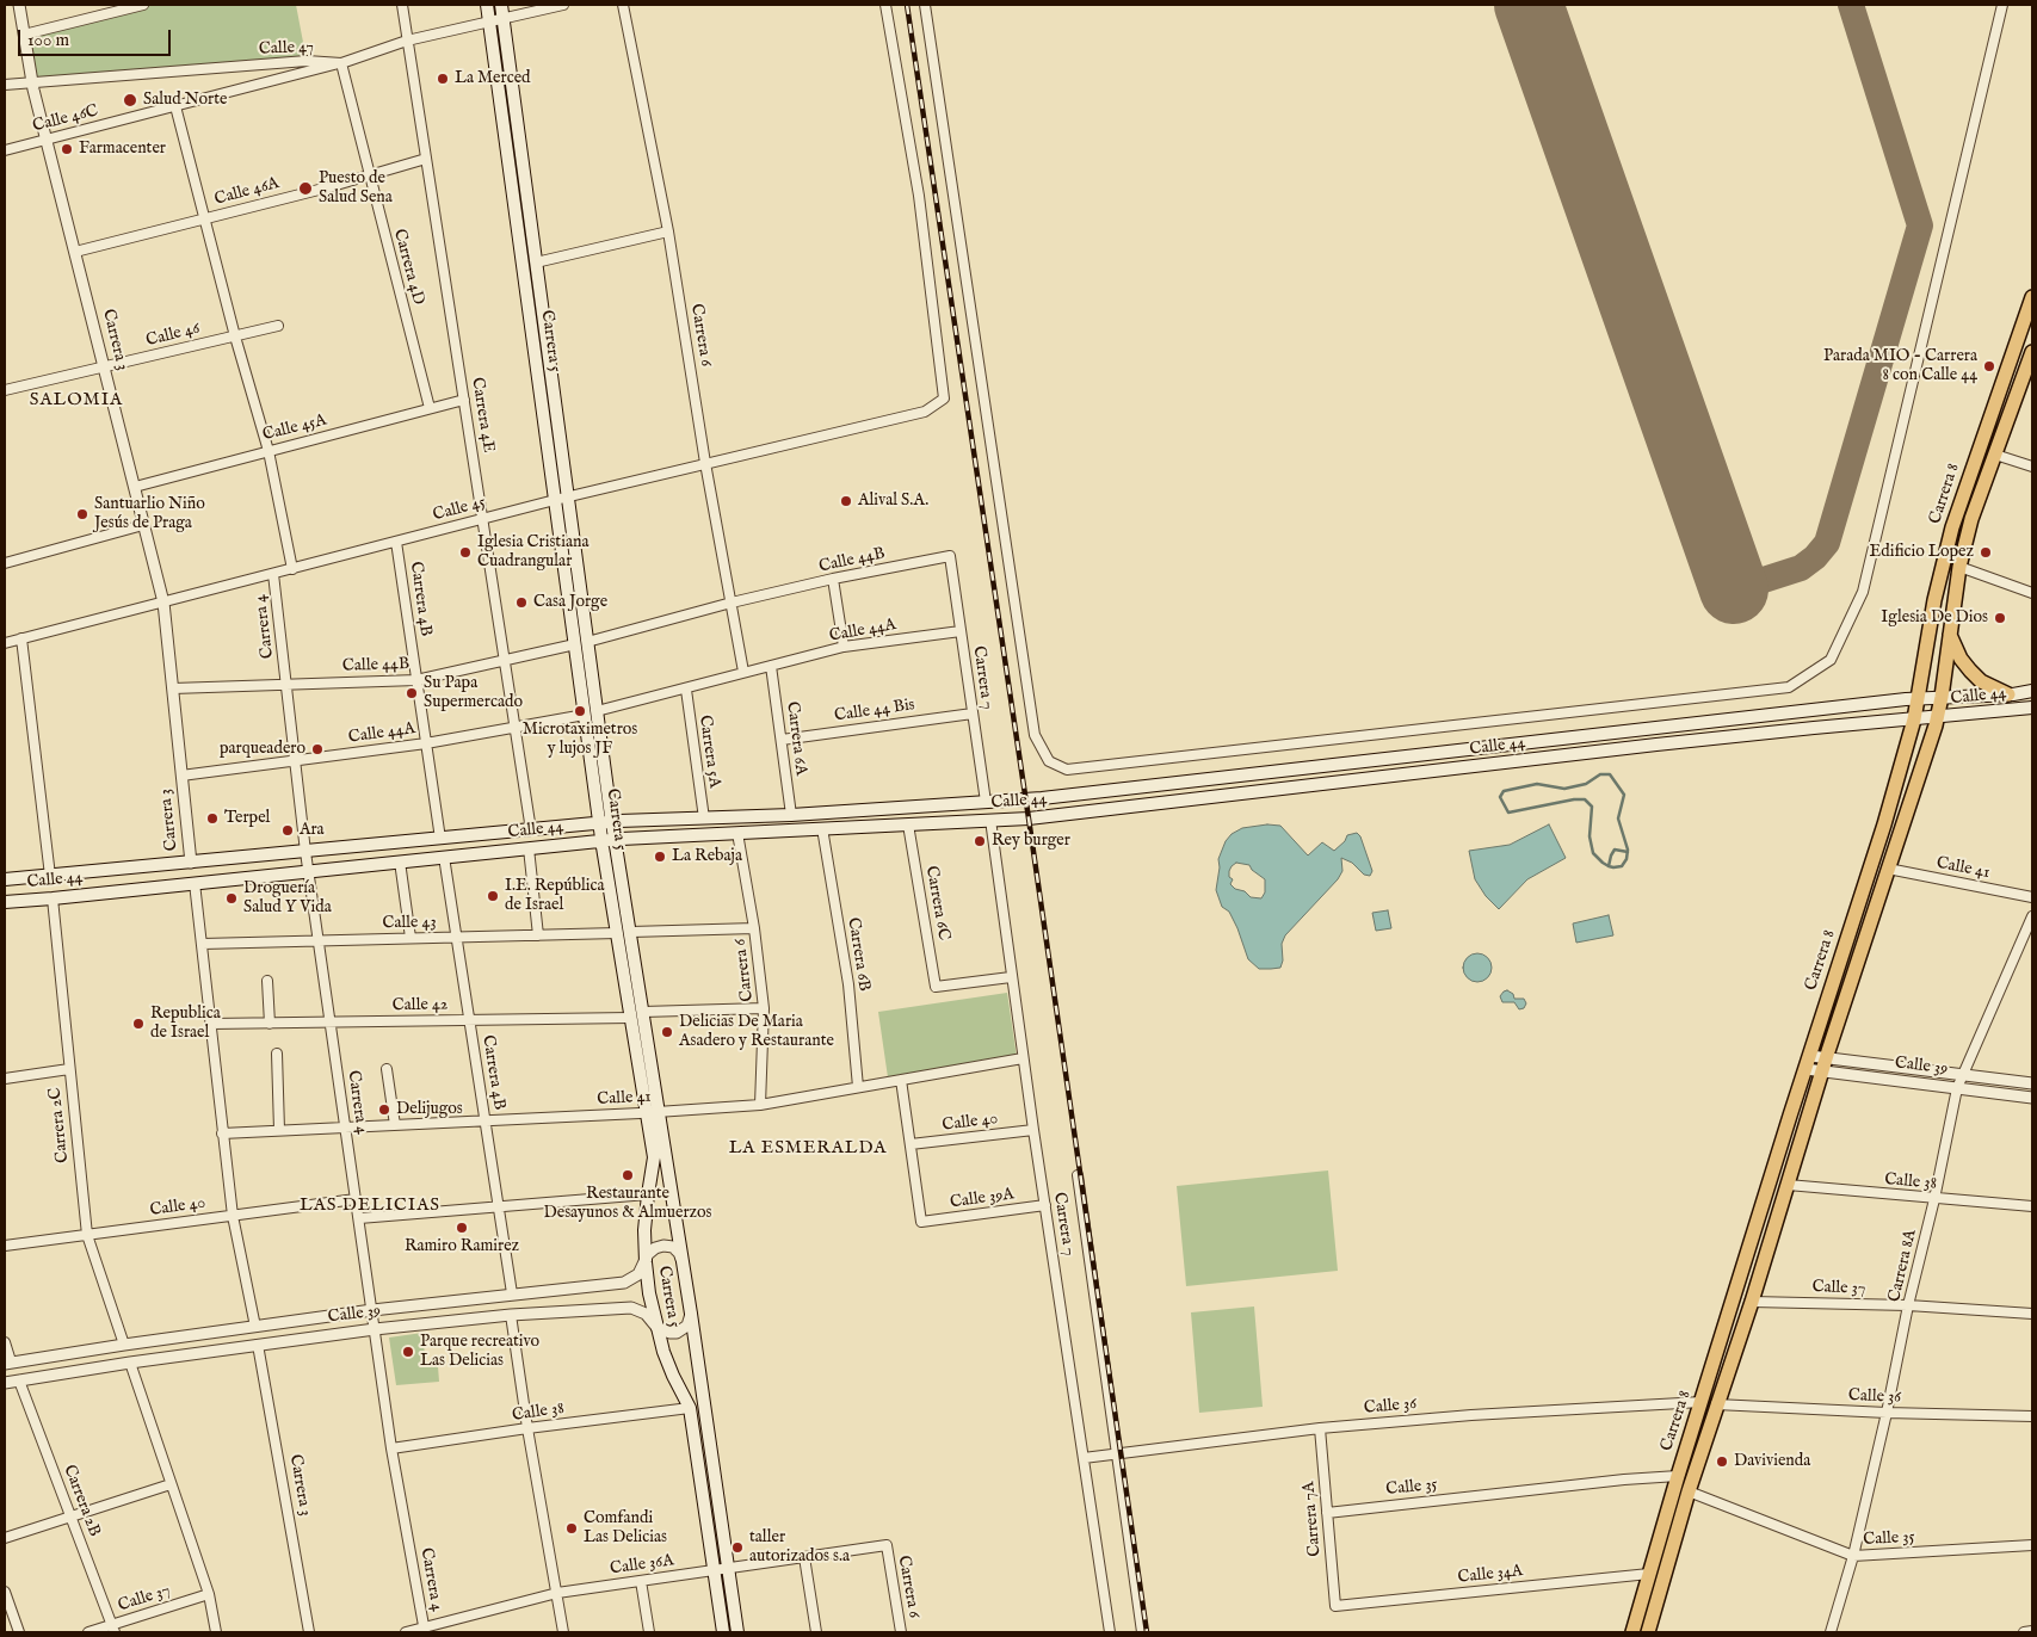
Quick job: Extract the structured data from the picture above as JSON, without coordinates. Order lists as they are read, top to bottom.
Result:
{
  "streets": {
    "main road": ["Carrera 5", "Carrera 8", "Calle 44"],
    "street": [
      "Calle 47",
      "Calle 46C",
      "Calle 46A",
      "Carrera 4D",
      "Calle 46",
      "Carrera 6",
      "Carrera 3",
      "Carrera 4E",
      "Calle 45A",
      "Calle 45",
      "Calle 44B",
      "Carrera 4B",
      "Carrera 4",
      "Calle 44A",
      "Carrera 7",
      "Calle 44 Bis",
      "Carrera 6A",
      "Carrera 5A",
      "Calle 41",
      "Carrera 6C",
      "Calle 43",
      "Carrera 6B",
      "Calle 42",
      "Calle 39",
      "Calle 40",
      "Carrera 2C",
      "Calle 38",
      "Calle 39A",
      "Carrera 8A",
      "Calle 37",
      "Calle 36",
      "Calle 35",
      "Carrera 2B",
      "Carrera 7A",
      "Calle 36A",
      "Calle 34A"
    ]
  },
  "crossings": [
    ["Calle 47", "Calle 46C"],
    ["Calle 47", "Carrera 4D"],
    ["Calle 47", "Carrera 3"],
    ["Calle 47", "Carrera 5"],
    ["Calle 47", "Carrera 4E"],
    ["Calle 46C", "Carrera 4D"],
    ["Calle 46C", "Carrera 3"],
    ["Calle 46A", "Carrera 4D"],
    ["Calle 46A", "Carrera 3"],
    ["Calle 46A", "Carrera 4E"],
    ["Carrera 4D", "Calle 45A"],
    ["Calle 46", "Carrera 3"],
    ["Carrera 6", "Calle 45"],
    ["Carrera 6", "Calle 44B"],
    ["Carrera 6", "Calle 44A"],
    ["Carrera 6", "Calle 44"],
    ["Carrera 6", "Calle 41"],
    ["Carrera 6", "Calle 36A"],
    ["Carrera 3", "Calle 45A"],
    ["Carrera 3", "Calle 45"],
    ["Carrera 3", "Calle 44B"],
    ["Carrera 3", "Calle 44A"],
    ["Carrera 3", "Calle 44"],
    ["Carrera 3", "Calle 39"],
    ["Carrera 5", "Calle 45"],
    ["Carrera 5", "Calle 44B"],
    ["Carrera 5", "Calle 44A"],
    ["Carrera 5", "Calle 44"],
    ["Carrera 5", "Calle 41"],
    ["Carrera 5", "Calle 43"],
    ["Carrera 5", "Calle 42"],
    ["Carrera 5", "Calle 39"],
    ["Carrera 5", "Calle 38"],
    ["Carrera 5", "Calle 36A"],
    ["Carrera 4E", "Calle 45A"],
    ["Carrera 4E", "Calle 45"],
    ["Carrera 4E", "Calle 44B"],
    ["Carrera 4E", "Calle 44A"],
    ["Carrera 4E", "Calle 44"],
    ["Carrera 8", "Calle 44"],
    ["Carrera 8", "Calle 41"],
    ["Carrera 8", "Calle 39"],
    ["Carrera 8", "Calle 38"],
    ["Carrera 8", "Calle 37"],
    ["Carrera 8", "Calle 36"],
    ["Carrera 8", "Calle 35"],
    ["Carrera 8", "Calle 34A"],
    ["Calle 45", "Carrera 4B"],
    ["Calle 45", "Carrera 4"],
    ["Calle 44B", "Carrera 4B"],
    ["Calle 44B", "Carrera 4"],
    ["Calle 44B", "Carrera 7"],
    ["Carrera 4B", "Calle 44A"],
    ["Carrera 4B", "Calle 44"],
    ["Carrera 4B", "Calle 41"],
    ["Carrera 4B", "Calle 43"],
    ["Carrera 4B", "Calle 42"],
    ["Carrera 4B", "Calle 39"],
    ["Carrera 4", "Calle 44A"],
    ["Carrera 4", "Calle 44"],
    ["Carrera 4", "Calle 41"],
    ["Carrera 4", "Calle 43"],
    ["Carrera 4", "Calle 42"],
    ["Carrera 4", "Calle 39"],
    ["Carrera 4", "Calle 40"],
    ["Carrera 4", "Calle 38"],
    ["Carrera 4", "Calle 36A"],
    ["Calle 44A", "Carrera 7"],
    ["Calle 44A", "Carrera 6A"],
    ["Calle 44A", "Carrera 5A"],
    ["Carrera 7", "Calle 44"],
    ["Carrera 7", "Calle 44 Bis"],
    ["Carrera 7", "Calle 41"],
    ["Carrera 7", "Carrera 6C"],
    ["Carrera 7", "Calle 40"],
    ["Carrera 7", "Calle 39A"],
    ["Carrera 7", "Calle 36"],
    ["Calle 44", "Carrera 6A"],
    ["Calle 44", "Carrera 5A"],
    ["Calle 44", "Carrera 6C"],
    ["Calle 44", "Carrera 6B"],
    ["Calle 44", "Carrera 2C"],
    ["Calle 44 Bis", "Carrera 6A"],
    ["Calle 41", "Carrera 6B"],
    ["Calle 39", "Carrera 2C"],
    ["Calle 39", "Carrera 8A"],
    ["Calle 39", "Carrera 2B"],
    ["Calle 40", "Carrera 2C"],
    ["Calle 40", "Calle 39A"],
    ["Calle 38", "Carrera 8A"],
    ["Carrera 8A", "Calle 37"],
    ["Carrera 8A", "Calle 36"],
    ["Carrera 8A", "Calle 35"],
    ["Calle 37", "Carrera 2B"],
    ["Calle 36", "Carrera 7A"],
    ["Calle 35", "Carrera 7A"],
    ["Carrera 7A", "Calle 34A"]
  ],
  "districts": ["SALOMIA", "LA ESMERALDA", "LAS DELICIAS"],
  "places": [
    "La Merced",
    "Salud Norte",
    "Farmacenter",
    "Puesto de Salud Sena",
    "Parada MIO - Carrera 8 con Calle 44",
    "Alival S.A.",
    "Santuarlio Niño Jesús de Praga",
    "Iglesia Cristiana Cuadrangular",
    "Edificio Lopez",
    "Casa Jorge",
    "Iglesia De Dios",
    "Su Papa Supermercado",
    "Microtaximetros y lujos JF",
    "parqueadero",
    "Terpel",
    "Ara",
    "Rey burger",
    "La Rebaja",
    "I.E. República de Israel",
    "Droguería Salud Y Vida",
    "Republica de Israel",
    "Delicias De Maria Asadero y Restaurante",
    "Delijugos",
    "Restaurante Desayunos & Almuerzos",
    "Ramiro Ramirez",
    "Parque recreativo Las Delicias",
    "Davivienda",
    "Comfandi Las Delicias",
    "taller autorizados s.a"
  ],
  "scale_bar": "100 m"
}
